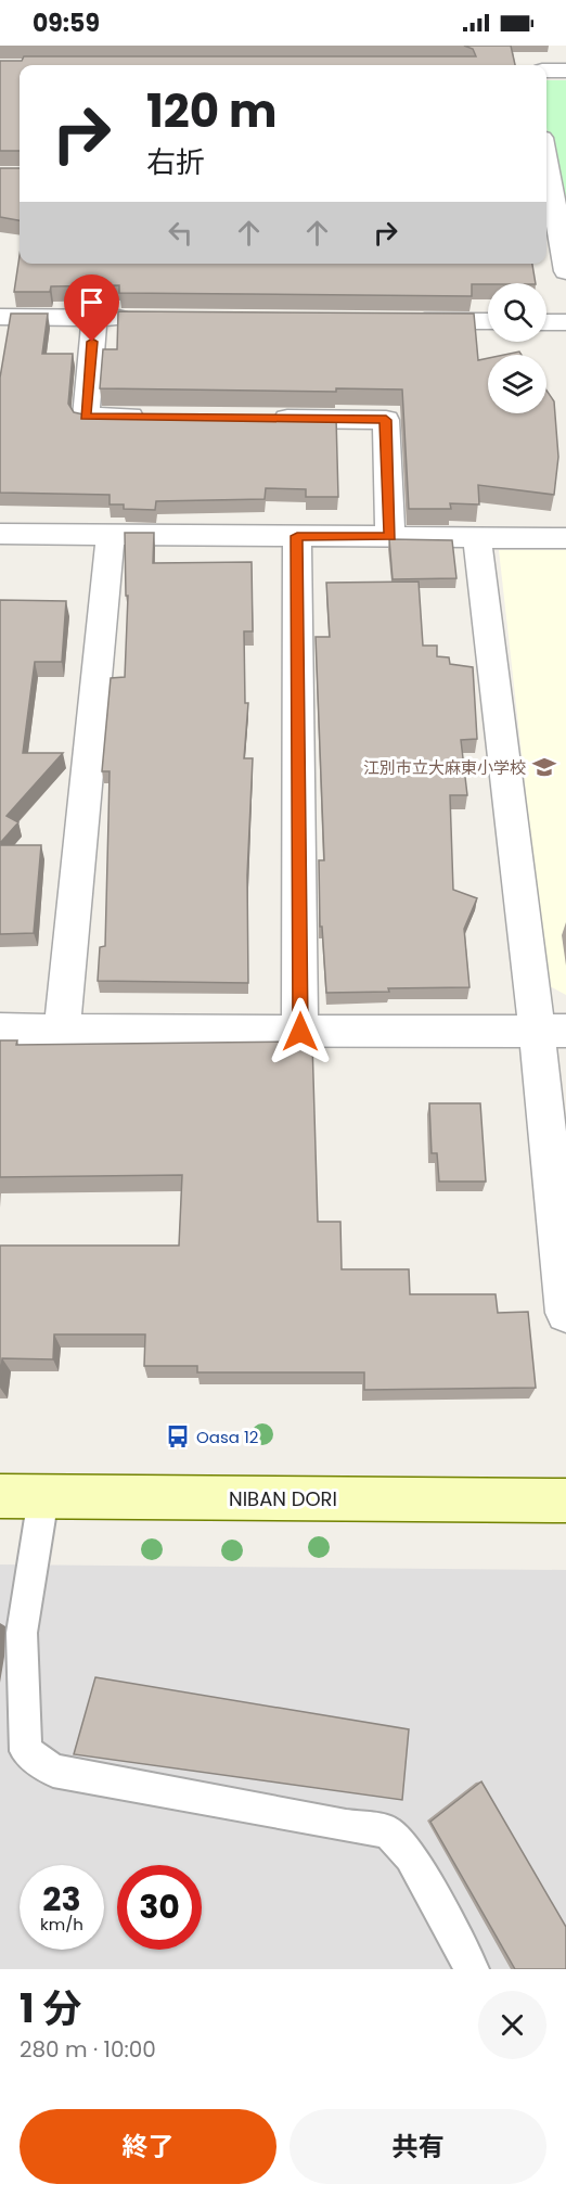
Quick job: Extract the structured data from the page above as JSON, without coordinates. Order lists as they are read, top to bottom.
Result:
{
  "streets": {
    "main road": ["NIBAN DORI"]
  },
  "places": {
    "school or university": ["江別市立大麻東小学校"],
    "bus stop": ["Oasa 12"]
  },
  "page": {
    "status": "09:59",
    "turn": ["120 m", "右折"],
    "speed": "23 km/h",
    "limit": "30",
    "heading": ["1 分", "280 m · 10:00"],
    "buttons": ["終了", "共有"]
  }
}
